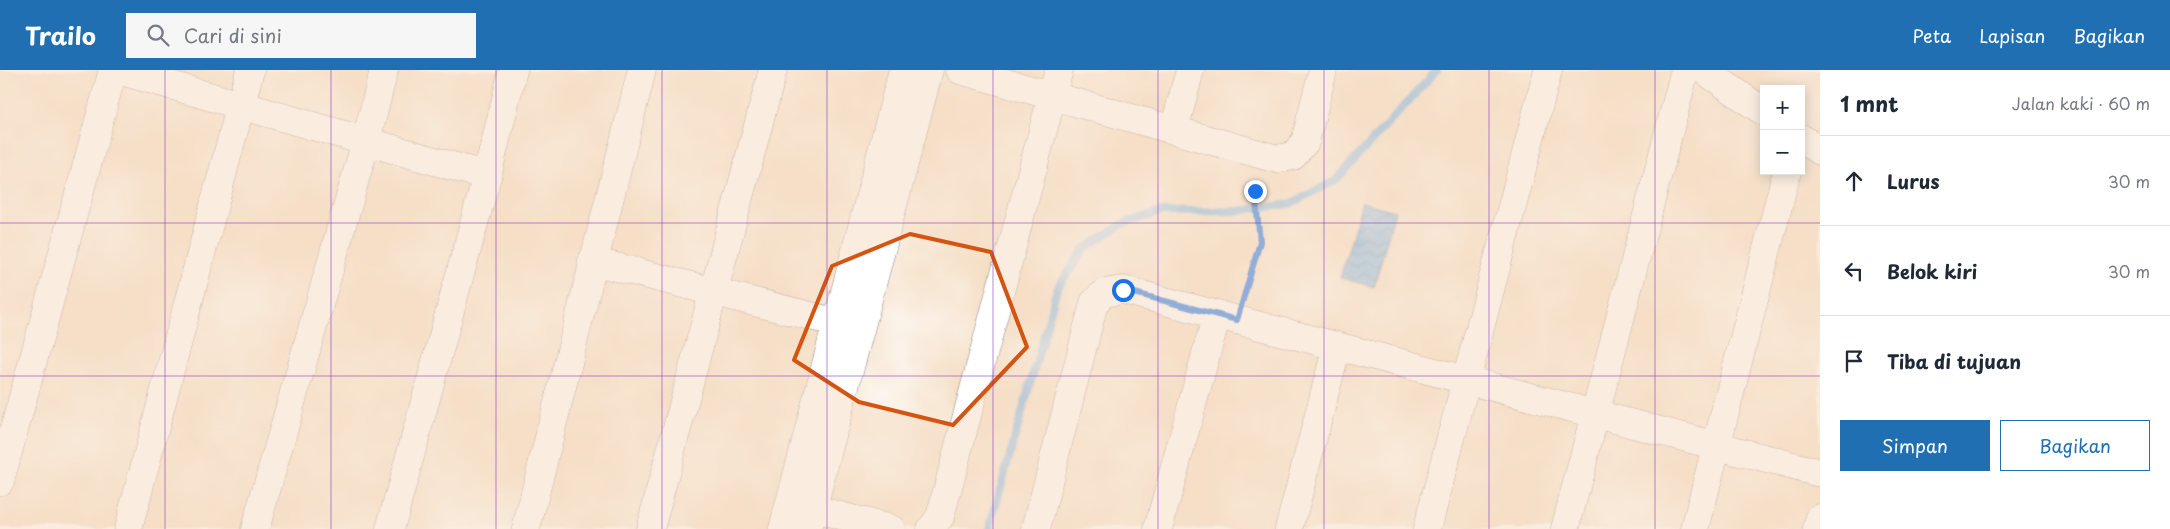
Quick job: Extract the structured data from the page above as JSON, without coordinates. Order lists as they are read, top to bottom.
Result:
{
  "page": {
    "header": "Trailo",
    "search": "Cari di sini",
    "nav": ["Peta", "Lapisan", "Bagikan"],
    "heading": ["1 mnt", "Jalan kaki · 60 m"],
    "map_buttons": ["+", "−"],
    "list": [
      ["Lurus", "30 m"],
      ["Belok kiri", "30 m"],
      "Tiba di tujuan"
    ],
    "buttons": ["Simpan", "Bagikan"]
  }
}
